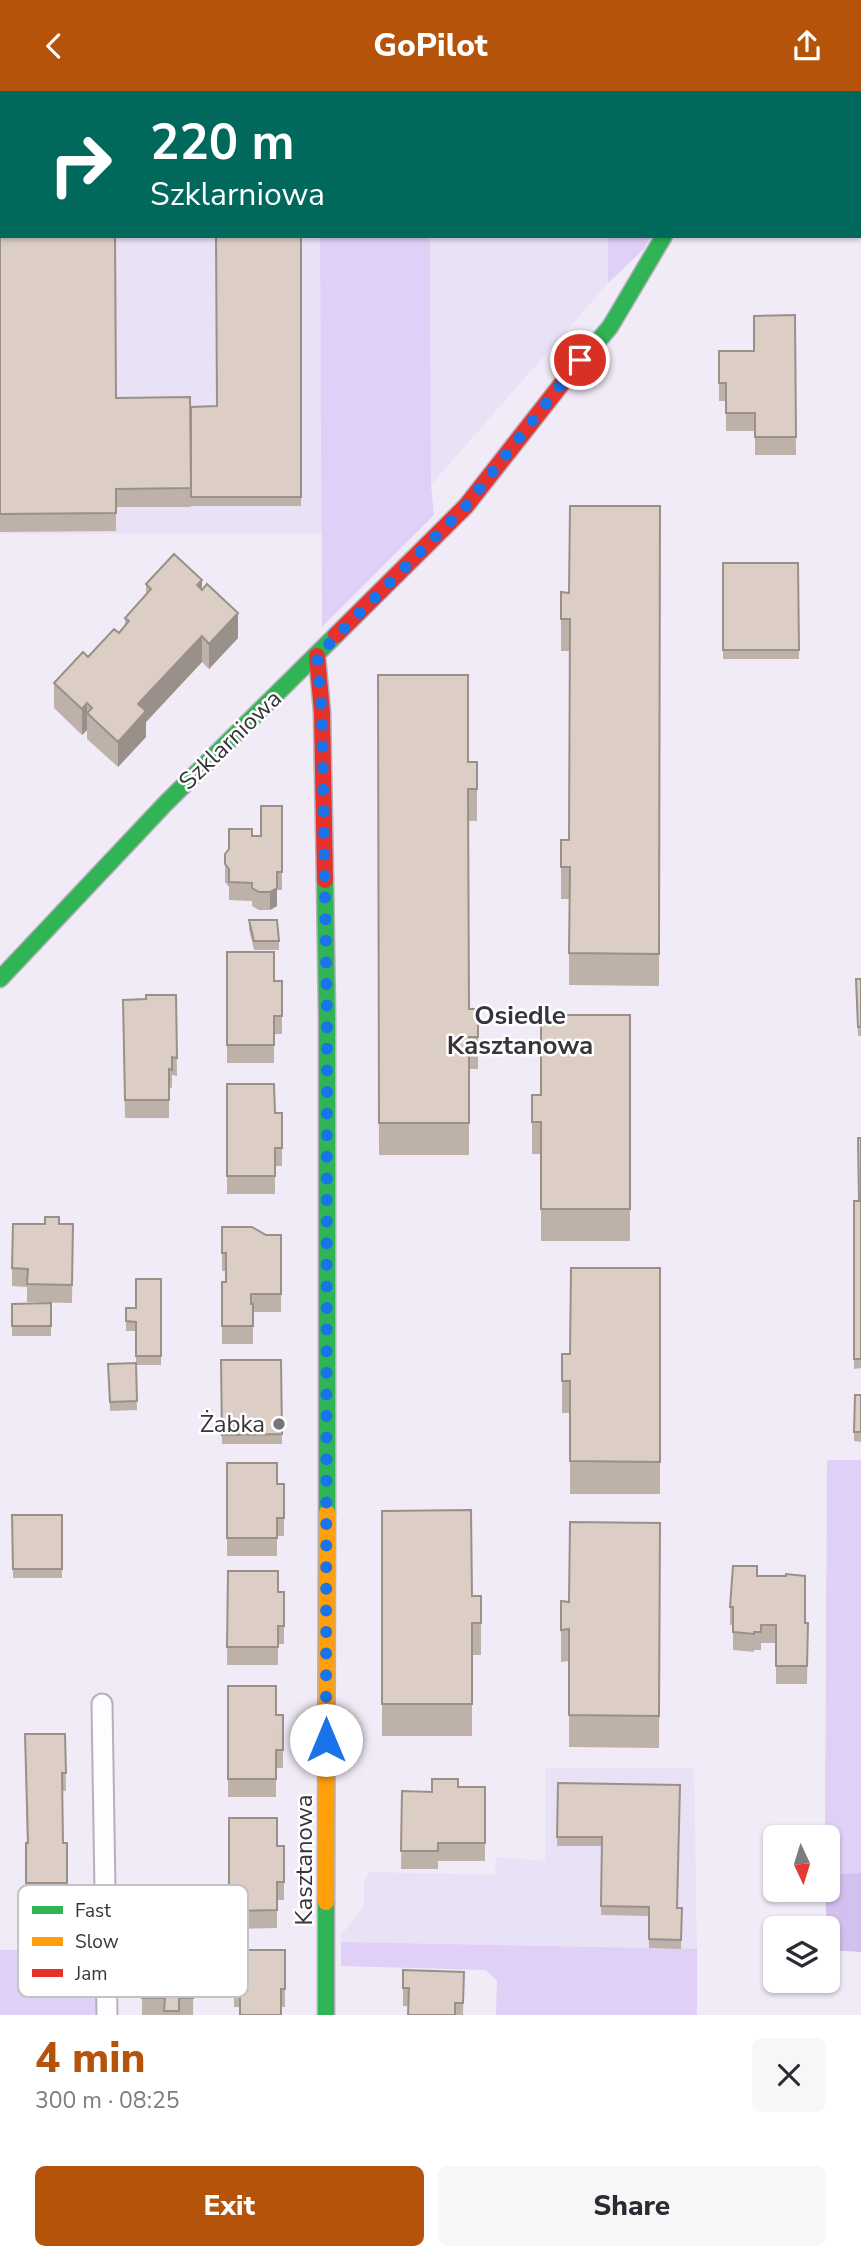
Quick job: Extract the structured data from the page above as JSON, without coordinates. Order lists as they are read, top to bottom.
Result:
{
  "streets": {
    "street": ["Szklarniowa", "Kasztanowa"]
  },
  "crossings": [
    ["Szklarniowa", "Kasztanowa"]
  ],
  "districts": ["Osiedle Kasztanowa"],
  "places": ["Żabka"],
  "legend": ["Fast", "Slow", "Jam"],
  "north": "bottom",
  "page": {
    "header": "GoPilot",
    "turn": ["220 m", "Szklarniowa"],
    "heading": ["4 min", "300 m · 08:25"],
    "buttons": ["Exit", "Share"]
  }
}
